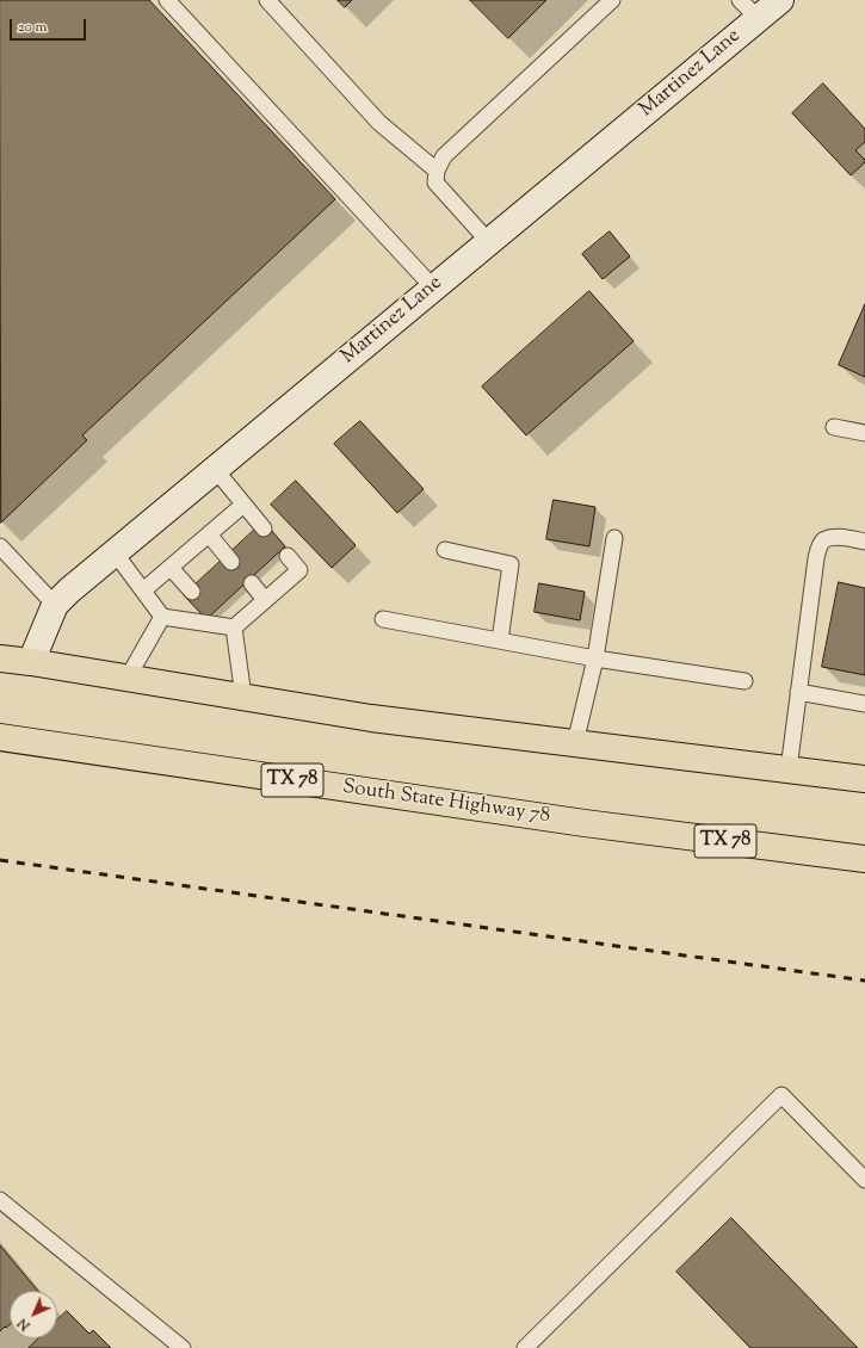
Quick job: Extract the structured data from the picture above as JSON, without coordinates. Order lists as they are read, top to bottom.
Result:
{
  "streets": {
    "main road": ["TX 78", "South State Highway 78"],
    "street": ["Martinez Lane"]
  },
  "scale_bar": "20 m",
  "north": "bottom left"
}
